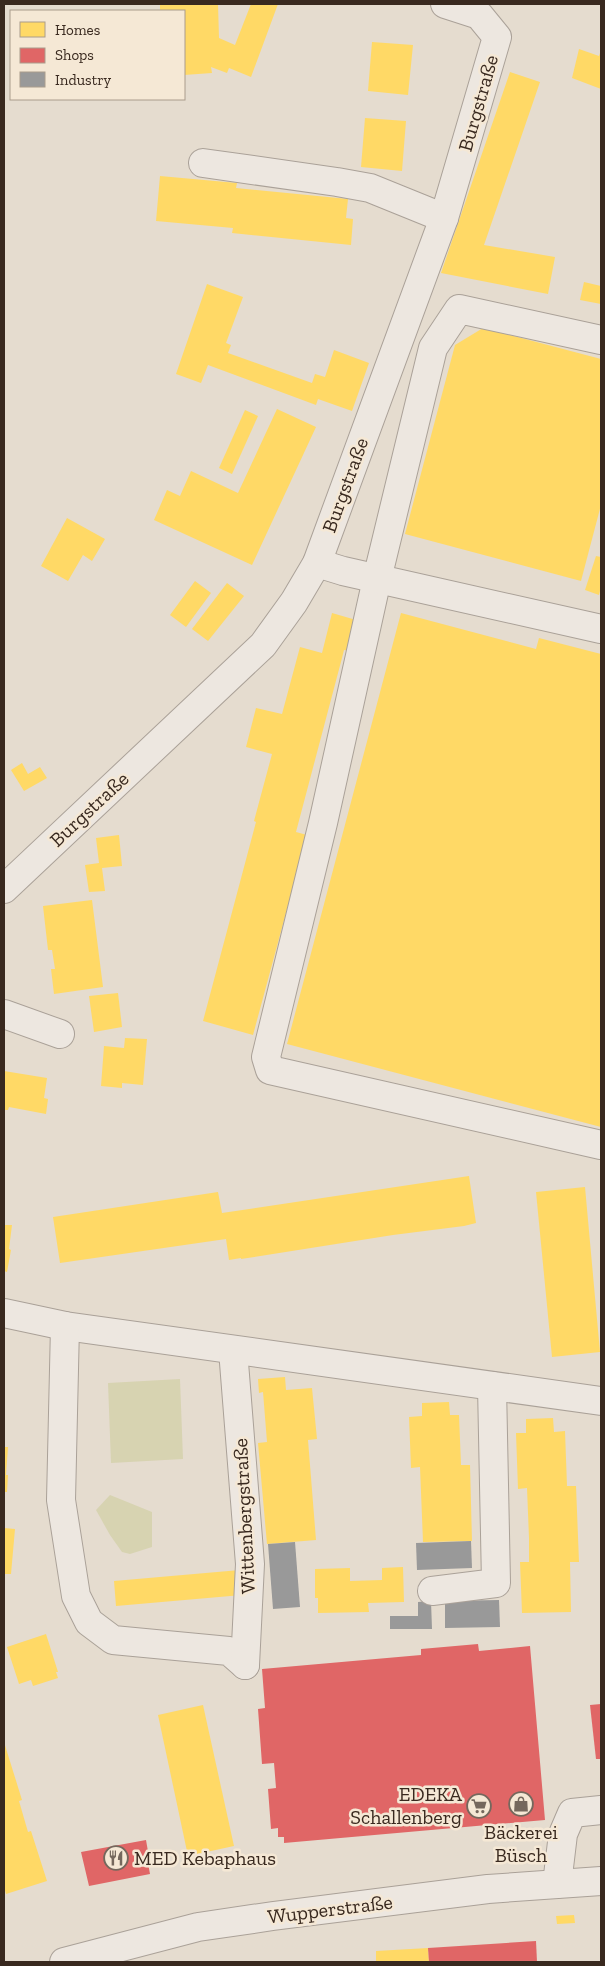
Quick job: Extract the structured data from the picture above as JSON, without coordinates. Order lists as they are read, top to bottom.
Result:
{
  "streets": {
    "street": ["Burgstraße", "Wittenbergstraße", "Wupperstraße"]
  },
  "places": {
    "shop": ["Bäckerei Büsch"],
    "supermarket": ["EDEKA Schallenberg"],
    "restaurant": ["MED Kebaphaus"]
  },
  "legend": ["Homes", "Shops", "Industry"]
}
